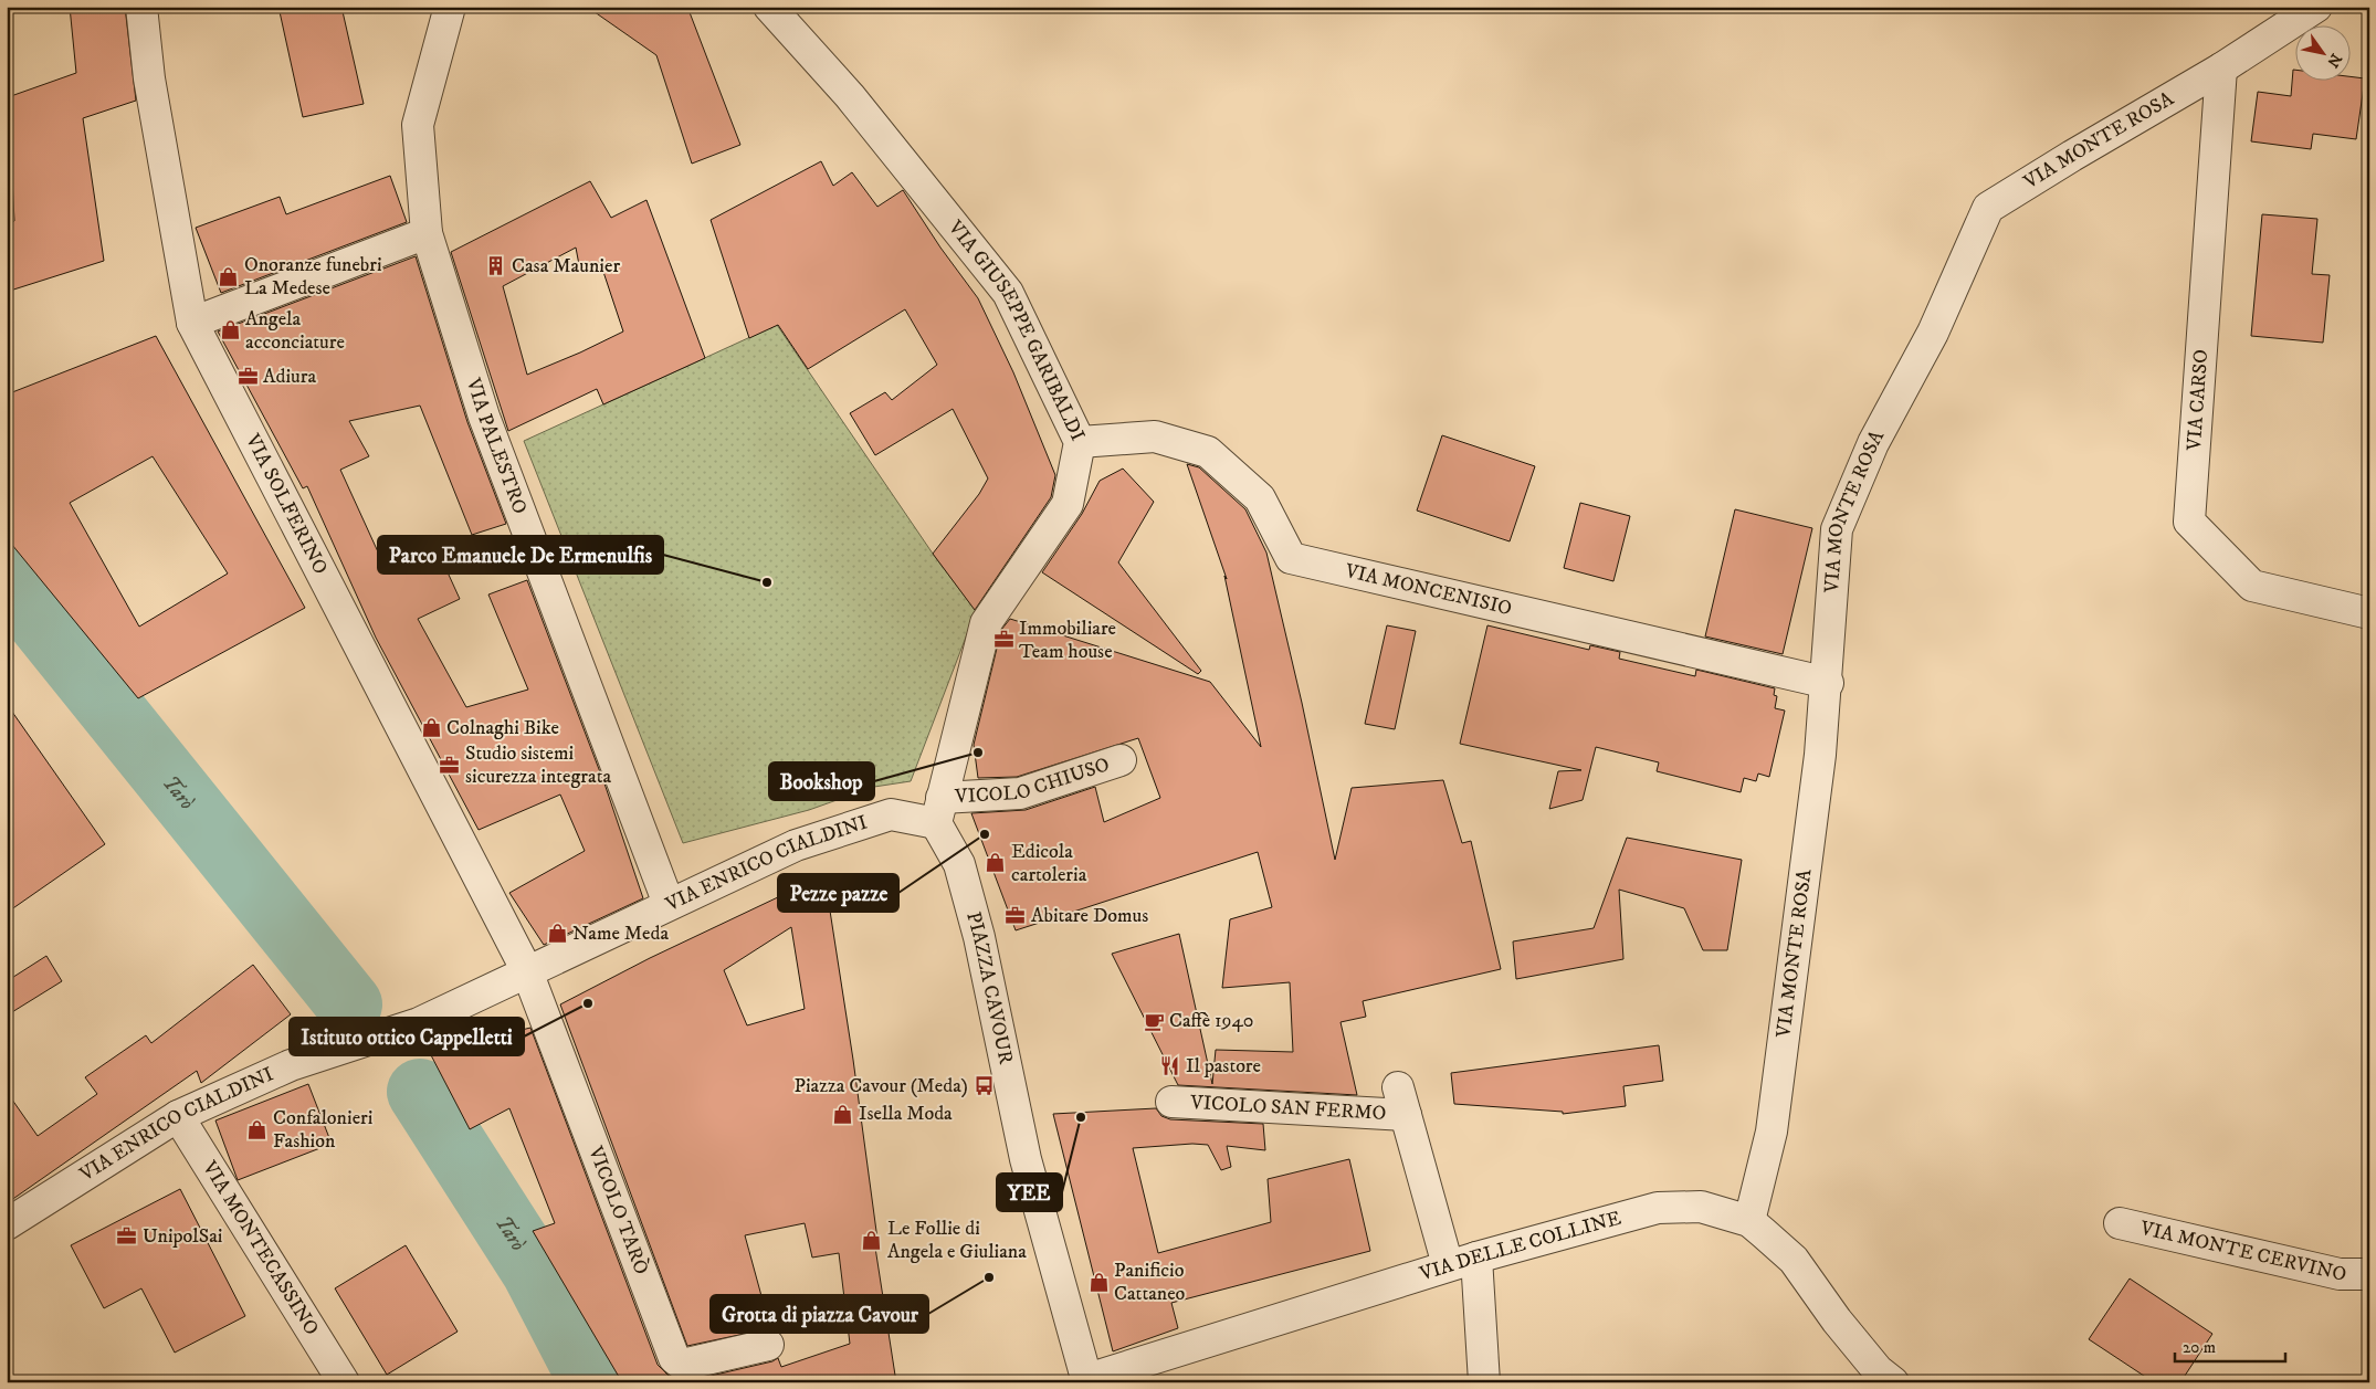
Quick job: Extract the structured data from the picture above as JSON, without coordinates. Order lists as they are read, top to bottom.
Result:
{
  "streets": {
    "street": [
      "VIA MONTE ROSA",
      "VIA GIUSEPPE GARIBALDI",
      "VIA CARSO",
      "VIA PALESTRO",
      "VIA SOLFERINO",
      "VIA MONCENISIO",
      "VICOLO CHIUSO",
      "VIA ENRICO CIALDINI",
      "PIAZZA CAVOUR",
      "VICOLO SAN FERMO",
      "VICOLO TARÒ",
      "VIA DELLE COLLINE",
      "VIA MONTECASSINO",
      "VIA MONTE CERVINO"
    ]
  },
  "crossings": [
    ["VIA MONTE ROSA", "VIA CARSO"],
    ["VIA MONTE ROSA", "VIA MONCENISIO"],
    ["VIA MONTE ROSA", "VIA DELLE COLLINE"],
    ["VIA GIUSEPPE GARIBALDI", "VIA MONCENISIO"],
    ["VIA GIUSEPPE GARIBALDI", "VICOLO CHIUSO"],
    ["VIA GIUSEPPE GARIBALDI", "VIA ENRICO CIALDINI"],
    ["VIA GIUSEPPE GARIBALDI", "PIAZZA CAVOUR"],
    ["VIA PALESTRO", "VIA ENRICO CIALDINI"],
    ["VIA SOLFERINO", "VIA ENRICO CIALDINI"],
    ["VIA SOLFERINO", "VICOLO TARÒ"],
    ["VICOLO CHIUSO", "VIA ENRICO CIALDINI"],
    ["VICOLO CHIUSO", "PIAZZA CAVOUR"],
    ["VIA ENRICO CIALDINI", "PIAZZA CAVOUR"],
    ["VIA ENRICO CIALDINI", "VICOLO TARÒ"],
    ["VIA ENRICO CIALDINI", "VIA MONTECASSINO"],
    ["PIAZZA CAVOUR", "VIA DELLE COLLINE"],
    ["VICOLO SAN FERMO", "VIA DELLE COLLINE"]
  ],
  "water": ["Tarò"],
  "places": {
    "building": ["Casa Maunier"],
    "shop": [
      "Onoranze funebri La Medese",
      "Angela acconciature",
      "Colnaghi Bike",
      "Edicola cartoleria",
      "Name Meda",
      "Isella Moda",
      "Confalonieri Fashion",
      "Le Follie di Angela e Giuliana",
      "Panificio Cattaneo"
    ],
    "office": [
      "Adiura",
      "Immobiliare Team house",
      "Studio sistemi sicurezza integrata",
      "Abitare Domus",
      "UnipolSai"
    ],
    "other": [
      "Parco Emanuele De Ermenulfis",
      "Bookshop",
      "Pezze pazze",
      "Istituto ottico Cappelletti",
      "YEE",
      "Grotta di piazza Cavour"
    ],
    "cafe": ["Caffè 1940"],
    "restaurant": ["Il pastore"],
    "bus stop": ["Piazza Cavour (Meda)"]
  },
  "scale_bar": "20 m",
  "north": "bottom right"
}
